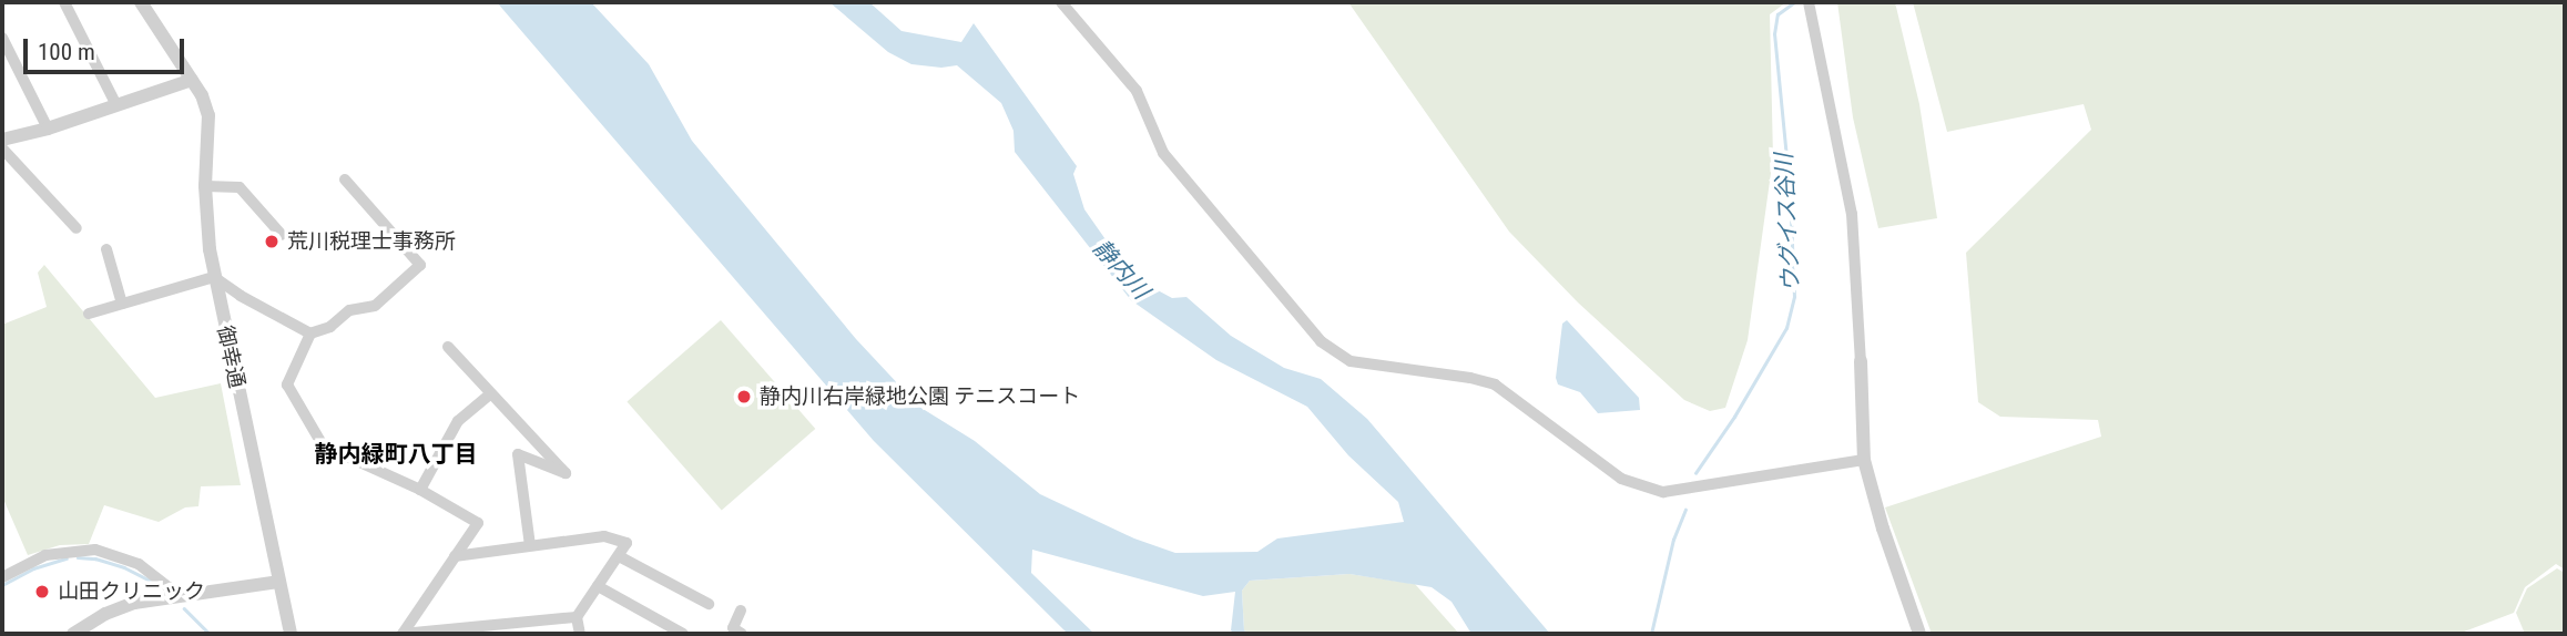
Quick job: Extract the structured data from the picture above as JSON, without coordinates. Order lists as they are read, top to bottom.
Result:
{
  "streets": {
    "street": ["御幸通"]
  },
  "districts": ["静内緑町八丁目"],
  "water": ["ウグイス谷川", "静内川"],
  "places": ["荒川税理士事務所", "静内川右岸緑地公園 テニスコート", "山田クリニック"],
  "scale_bar": "100 m"
}
